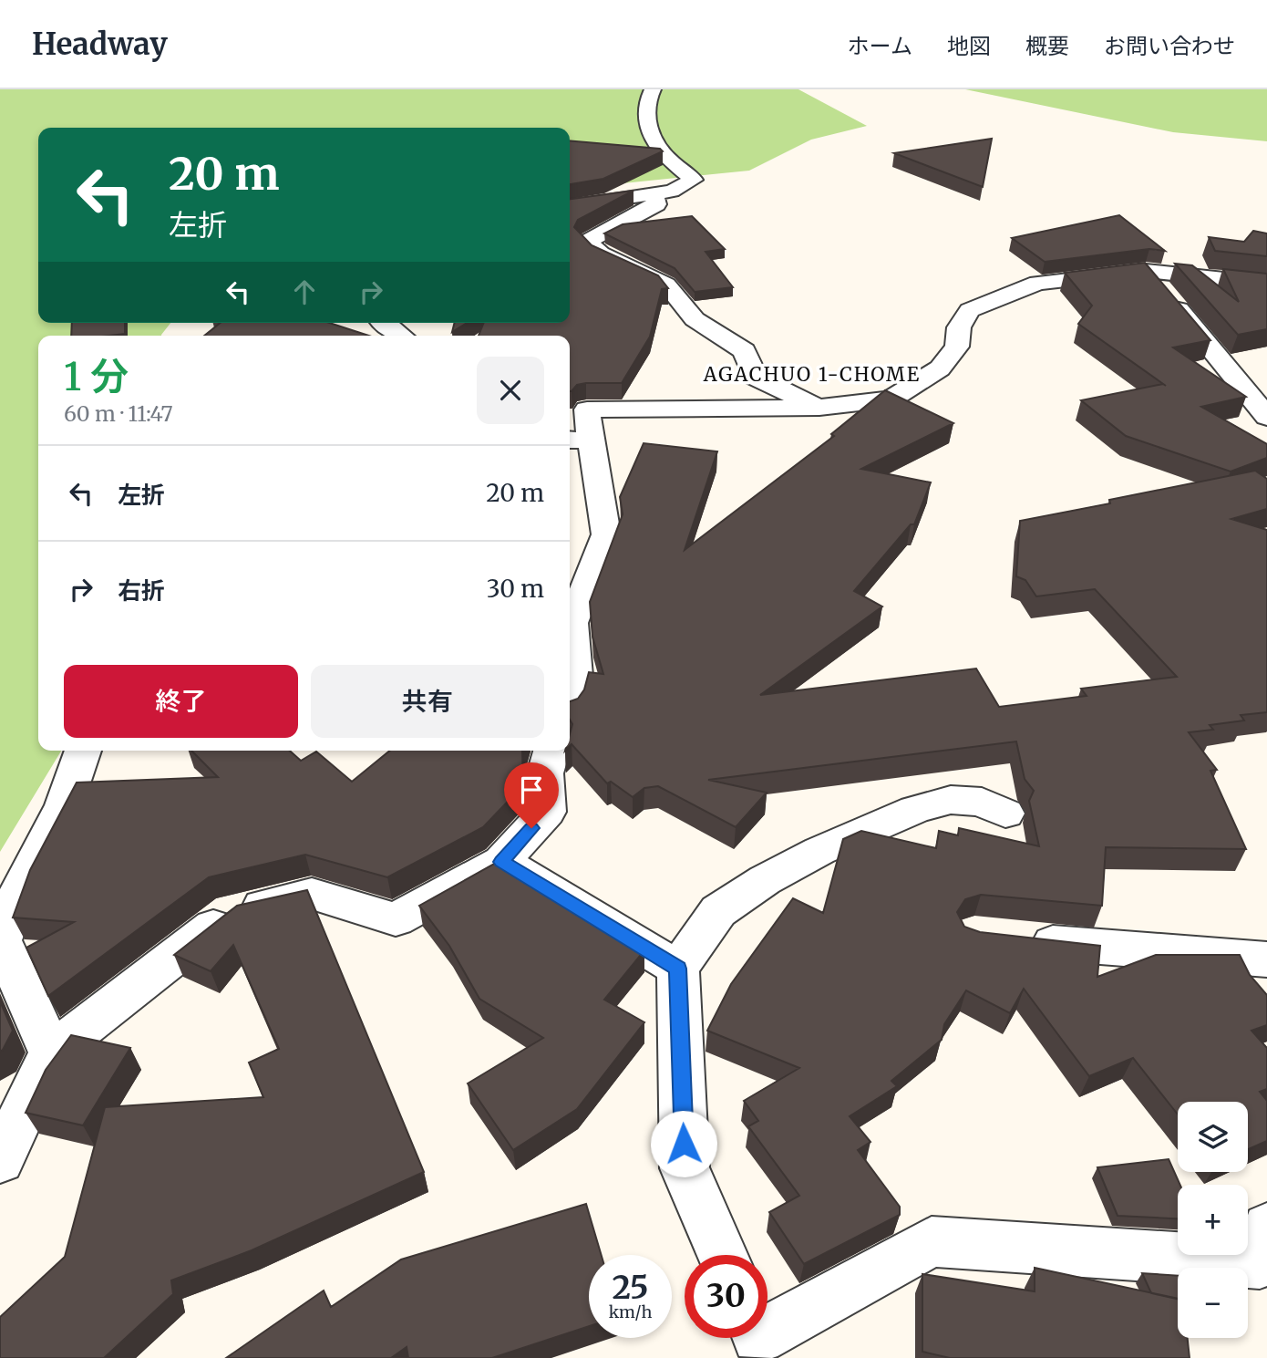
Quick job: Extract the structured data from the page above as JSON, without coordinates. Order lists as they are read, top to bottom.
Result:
{
  "districts": ["AGACHUO 1-CHOME"],
  "page": {
    "header": "Headway",
    "nav": [
      "ホーム",
      "地図",
      "概要",
      "お問い合わせ"
    ],
    "turn": ["20 m", "左折"],
    "heading": ["1 分", "60 m · 11:47"],
    "list": [
      {
        "name": "左折",
        "value": "20 m"
      },
      {
        "name": "右折",
        "value": "30 m"
      }
    ],
    "buttons": ["終了", "共有"],
    "map_buttons": ["+", "−"],
    "speed": "25 km/h",
    "limit": "30"
  }
}
